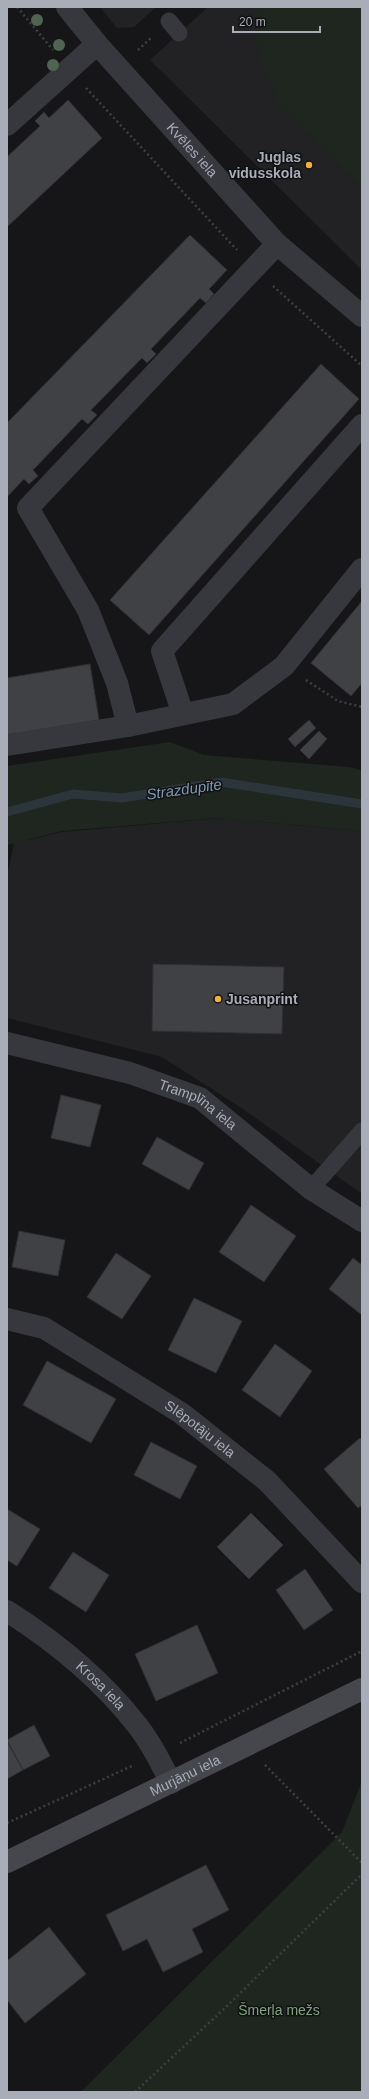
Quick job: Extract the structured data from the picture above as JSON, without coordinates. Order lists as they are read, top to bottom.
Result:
{
  "streets": {
    "street": [
      "Kvēles iela",
      "Tramplīna iela",
      "Slēpotāju iela",
      "Krosa iela",
      "Murjāņu iela"
    ]
  },
  "crossings": [
    ["Krosa iela", "Murjāņu iela"]
  ],
  "water": ["Strazdupīte"],
  "parks": ["Šmerļa mežs"],
  "places": ["Juglas vidusskola", "Jusanprint"],
  "scale_bar": "20 m"
}
